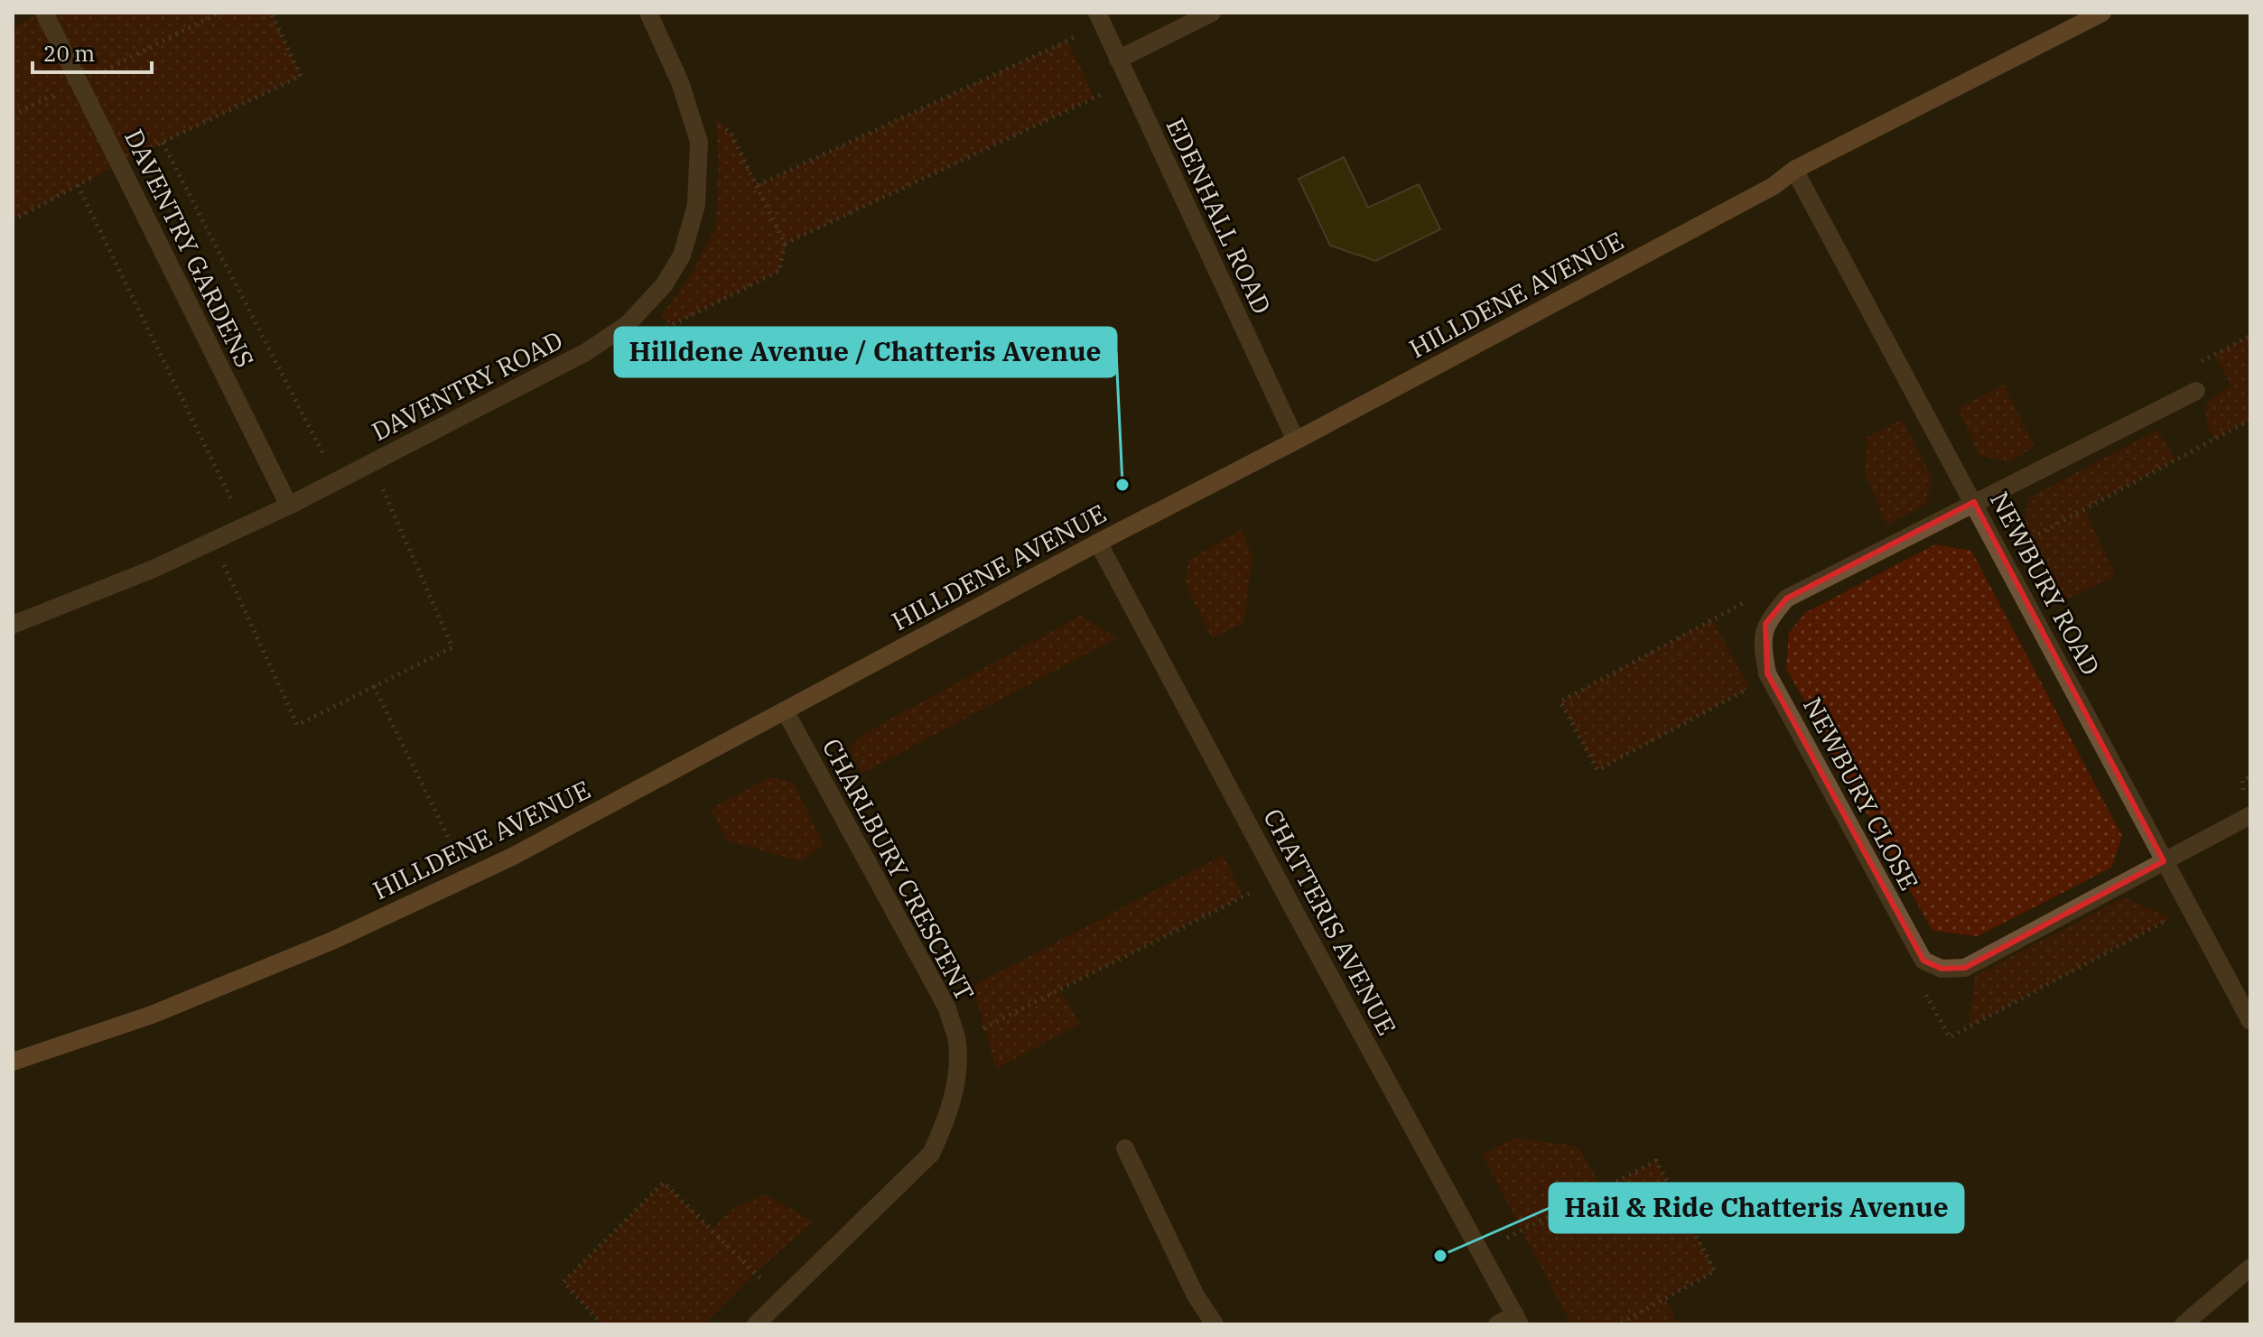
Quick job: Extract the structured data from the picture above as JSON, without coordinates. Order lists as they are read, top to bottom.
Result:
{
  "streets": {
    "street": [
      "EDENHALL ROAD",
      "DAVENTRY GARDENS",
      "HILLDENE AVENUE",
      "DAVENTRY ROAD",
      "NEWBURY ROAD",
      "NEWBURY CLOSE",
      "CHARLBURY CRESCENT",
      "CHATTERIS AVENUE"
    ]
  },
  "crossings": [
    ["EDENHALL ROAD", "HILLDENE AVENUE"],
    ["DAVENTRY GARDENS", "DAVENTRY ROAD"],
    ["HILLDENE AVENUE", "NEWBURY ROAD"],
    ["HILLDENE AVENUE", "CHARLBURY CRESCENT"],
    ["HILLDENE AVENUE", "CHATTERIS AVENUE"],
    ["NEWBURY ROAD", "NEWBURY CLOSE"]
  ],
  "places": ["Hilldene Avenue / Chatteris Avenue", "Hail & Ride Chatteris Avenue"],
  "scale_bar": "20 m"
}
